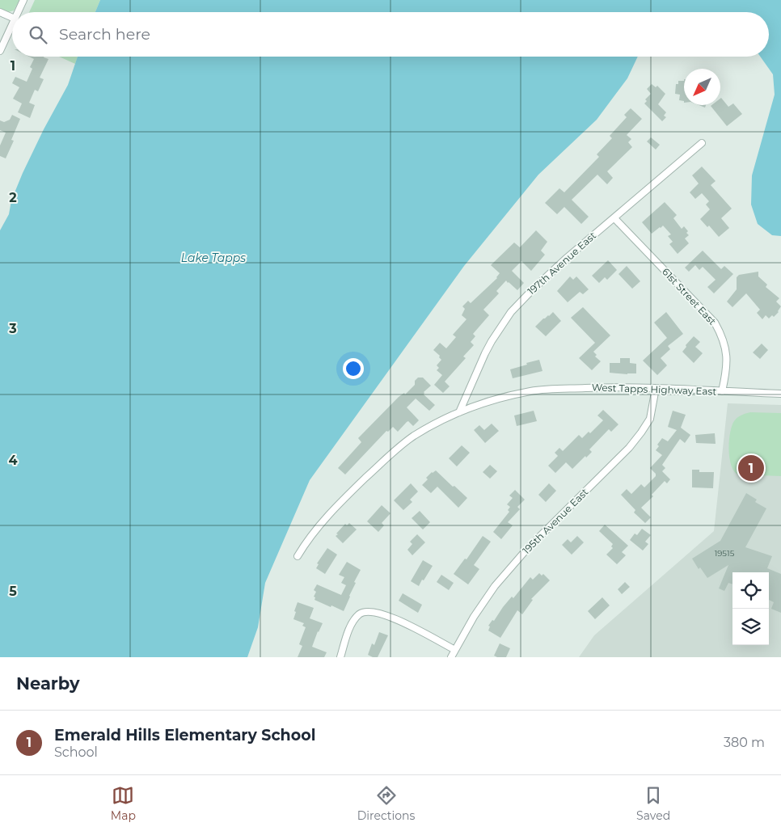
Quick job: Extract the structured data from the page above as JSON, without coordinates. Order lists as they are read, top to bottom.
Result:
{
  "streets": {
    "street": [
      "197th Avenue East",
      "61st Street East",
      "West Tapps Highway East",
      "195th Avenue East"
    ]
  },
  "crossings": [
    ["197th Avenue East", "61st Street East"],
    ["197th Avenue East", "West Tapps Highway East"],
    ["61st Street East", "West Tapps Highway East"],
    ["West Tapps Highway East", "195th Avenue East"]
  ],
  "water": ["Lake Tapps"],
  "house_numbers": ["19515"],
  "north": "bottom left",
  "page": {
    "search": "Search here",
    "pins": "1",
    "heading": "Nearby",
    "list": [
      {
        "mark": "1",
        "name": "Emerald Hills Elementary School",
        "note": "School",
        "value": "380 m"
      }
    ],
    "nav": ["Map", "Directions", "Saved"]
  },
  "grid": {
    "rows": [
      "1",
      "2",
      "3",
      "4",
      "5"
    ]
  }
}
